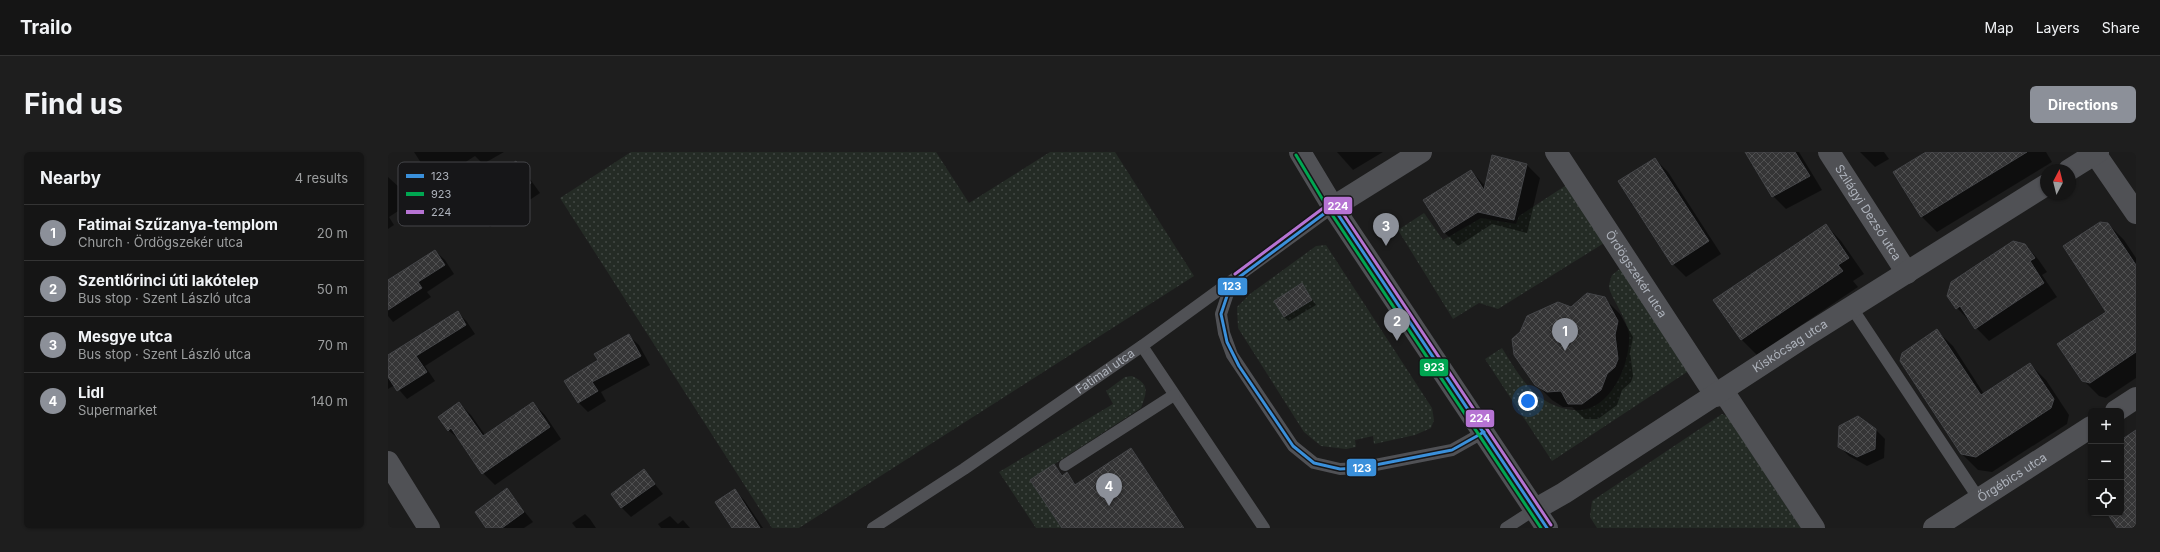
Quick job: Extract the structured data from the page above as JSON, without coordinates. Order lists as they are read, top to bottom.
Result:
{
  "streets": {
    "street": [
      "Szilágyi Dezső utca",
      "Ördögszekér utca",
      "Kiskócsag utca",
      "Őrgébics utca"
    ],
    "lane": ["Fatimai utca"]
  },
  "crossings": [
    ["Szilágyi Dezső utca", "Kiskócsag utca"],
    ["Ördögszekér utca", "Kiskócsag utca"]
  ],
  "lines": ["transit line 923", "transit line 224", "transit line 123"],
  "legend": ["123", "923", "224"],
  "north": "top",
  "page": {
    "header": "Trailo",
    "nav": ["Map", "Layers", "Share"],
    "buttons": "Directions",
    "title": "Find us",
    "heading": ["Nearby", "4 results"],
    "list": [
      {
        "mark": "1",
        "name": "Fatimai Szűzanya-templom",
        "note": "Church · Ördögszekér utca",
        "value": "20 m"
      },
      {
        "mark": "2",
        "name": "Szentlőrinci úti lakótelep",
        "note": "Bus stop · Szent László utca",
        "value": "50 m"
      },
      {
        "mark": "3",
        "name": "Mesgye utca",
        "note": "Bus stop · Szent László utca",
        "value": "70 m"
      },
      {
        "mark": "4",
        "name": "Lidl",
        "note": "Supermarket",
        "value": "140 m"
      }
    ],
    "pins": [
      "3",
      "2",
      "1",
      "4"
    ],
    "map_buttons": ["+", "−"]
  }
}
